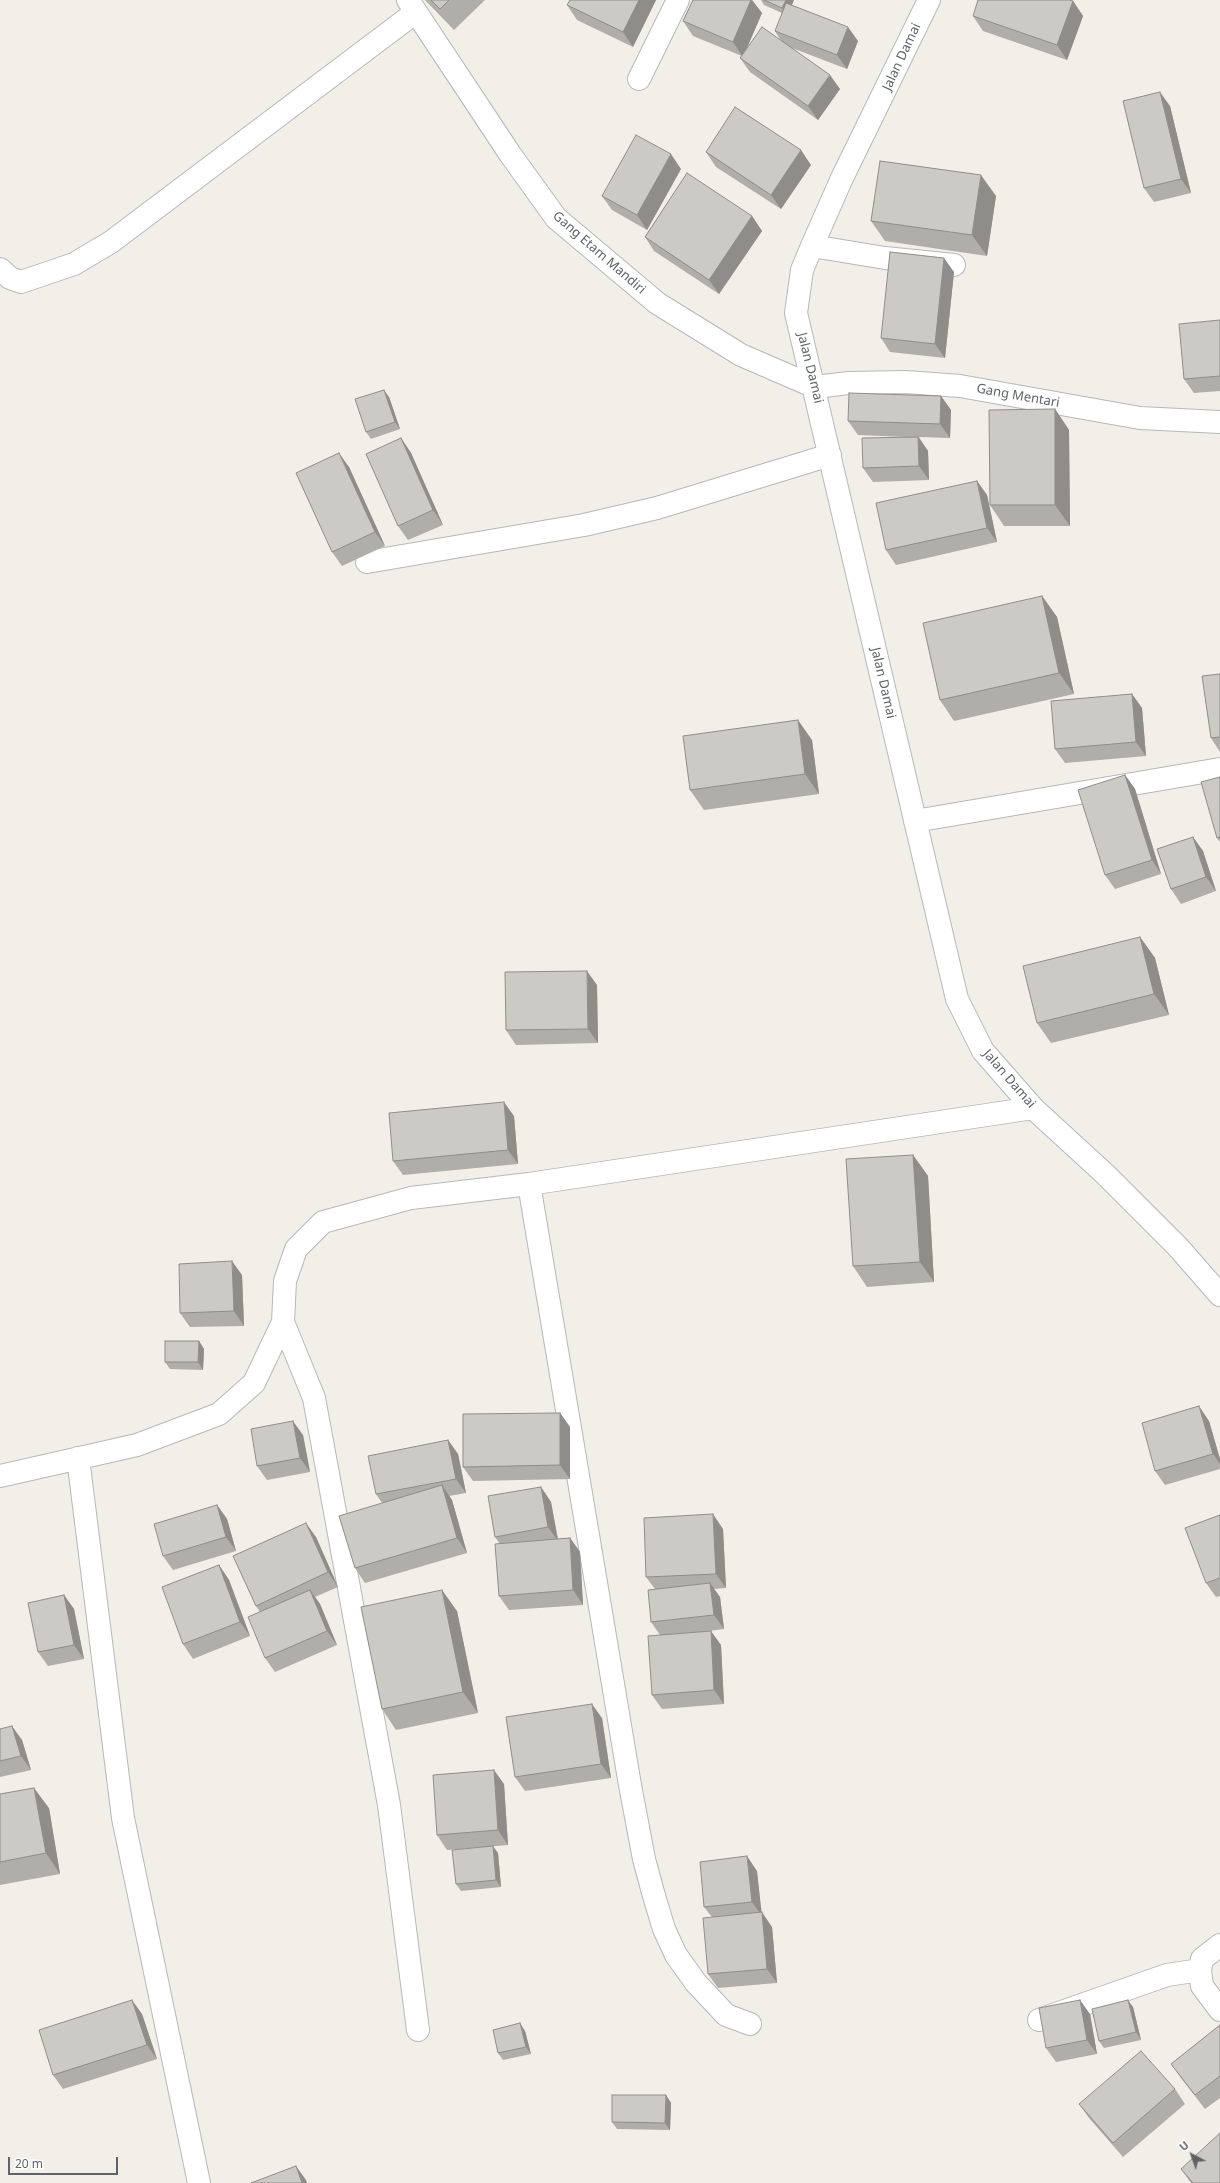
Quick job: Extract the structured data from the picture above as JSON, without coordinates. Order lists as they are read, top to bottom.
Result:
{
  "streets": {
    "street": ["Jalan Damai", "Gang Etam Mandiri", "Gang Mentari"]
  },
  "crossings": [
    ["Jalan Damai", "Gang Etam Mandiri"],
    ["Jalan Damai", "Gang Mentari"],
    ["Gang Etam Mandiri", "Gang Mentari"]
  ],
  "scale_bar": "20 m",
  "north": "top left"
}
